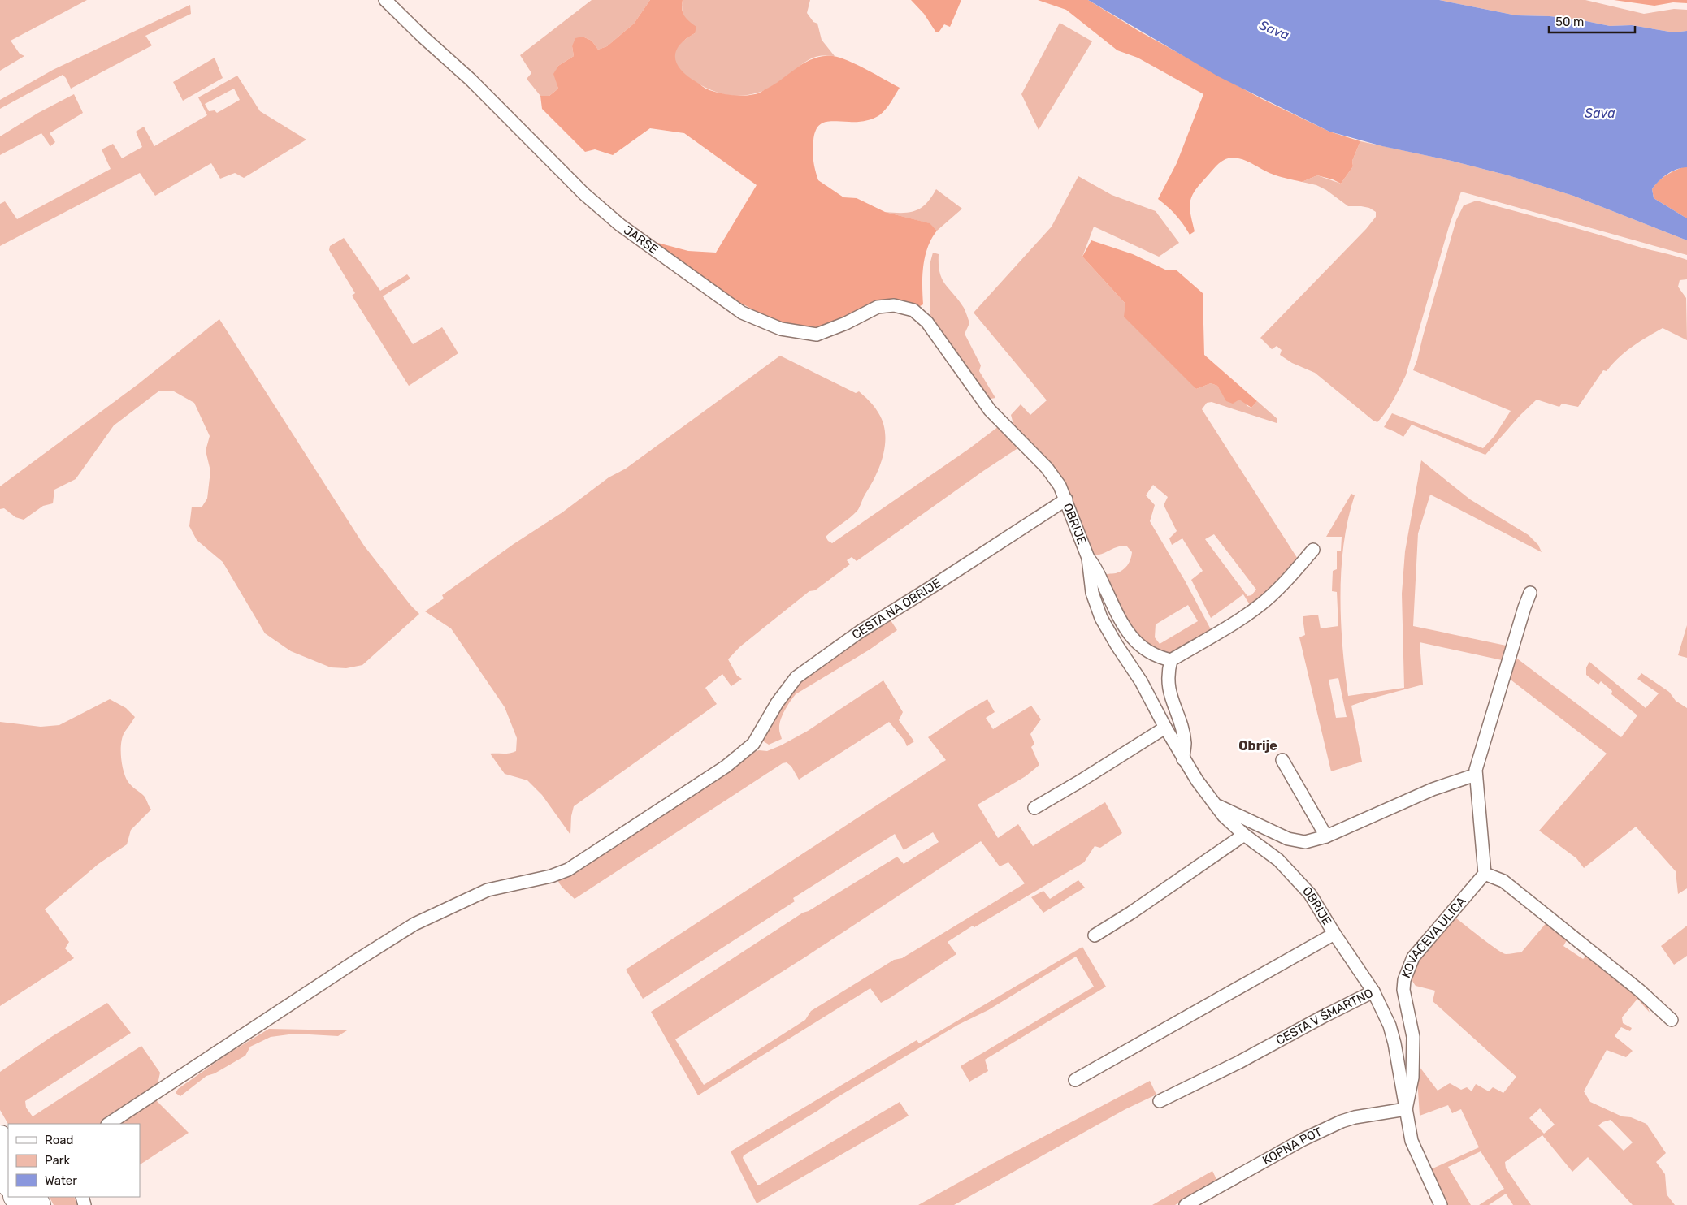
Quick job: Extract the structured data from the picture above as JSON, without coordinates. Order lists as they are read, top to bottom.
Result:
{
  "streets": {
    "street": [
      "JARŠE",
      "OBRIJE",
      "CESTA NA OBRIJE",
      "KOVAČEVA ULICA",
      "CESTA V ŠMARTNO",
      "KOPNA POT"
    ]
  },
  "crossings": [
    ["JARŠE", "OBRIJE"],
    ["OBRIJE", "CESTA NA OBRIJE"],
    ["OBRIJE", "CESTA V ŠMARTNO"],
    ["KOVAČEVA ULICA", "CESTA V ŠMARTNO"],
    ["KOVAČEVA ULICA", "KOPNA POT"],
    ["CESTA V ŠMARTNO", "KOPNA POT"]
  ],
  "districts": ["Obrije"],
  "water": ["Sava"],
  "legend": ["Road", "Park", "Water"],
  "scale_bar": "50 m"
}
